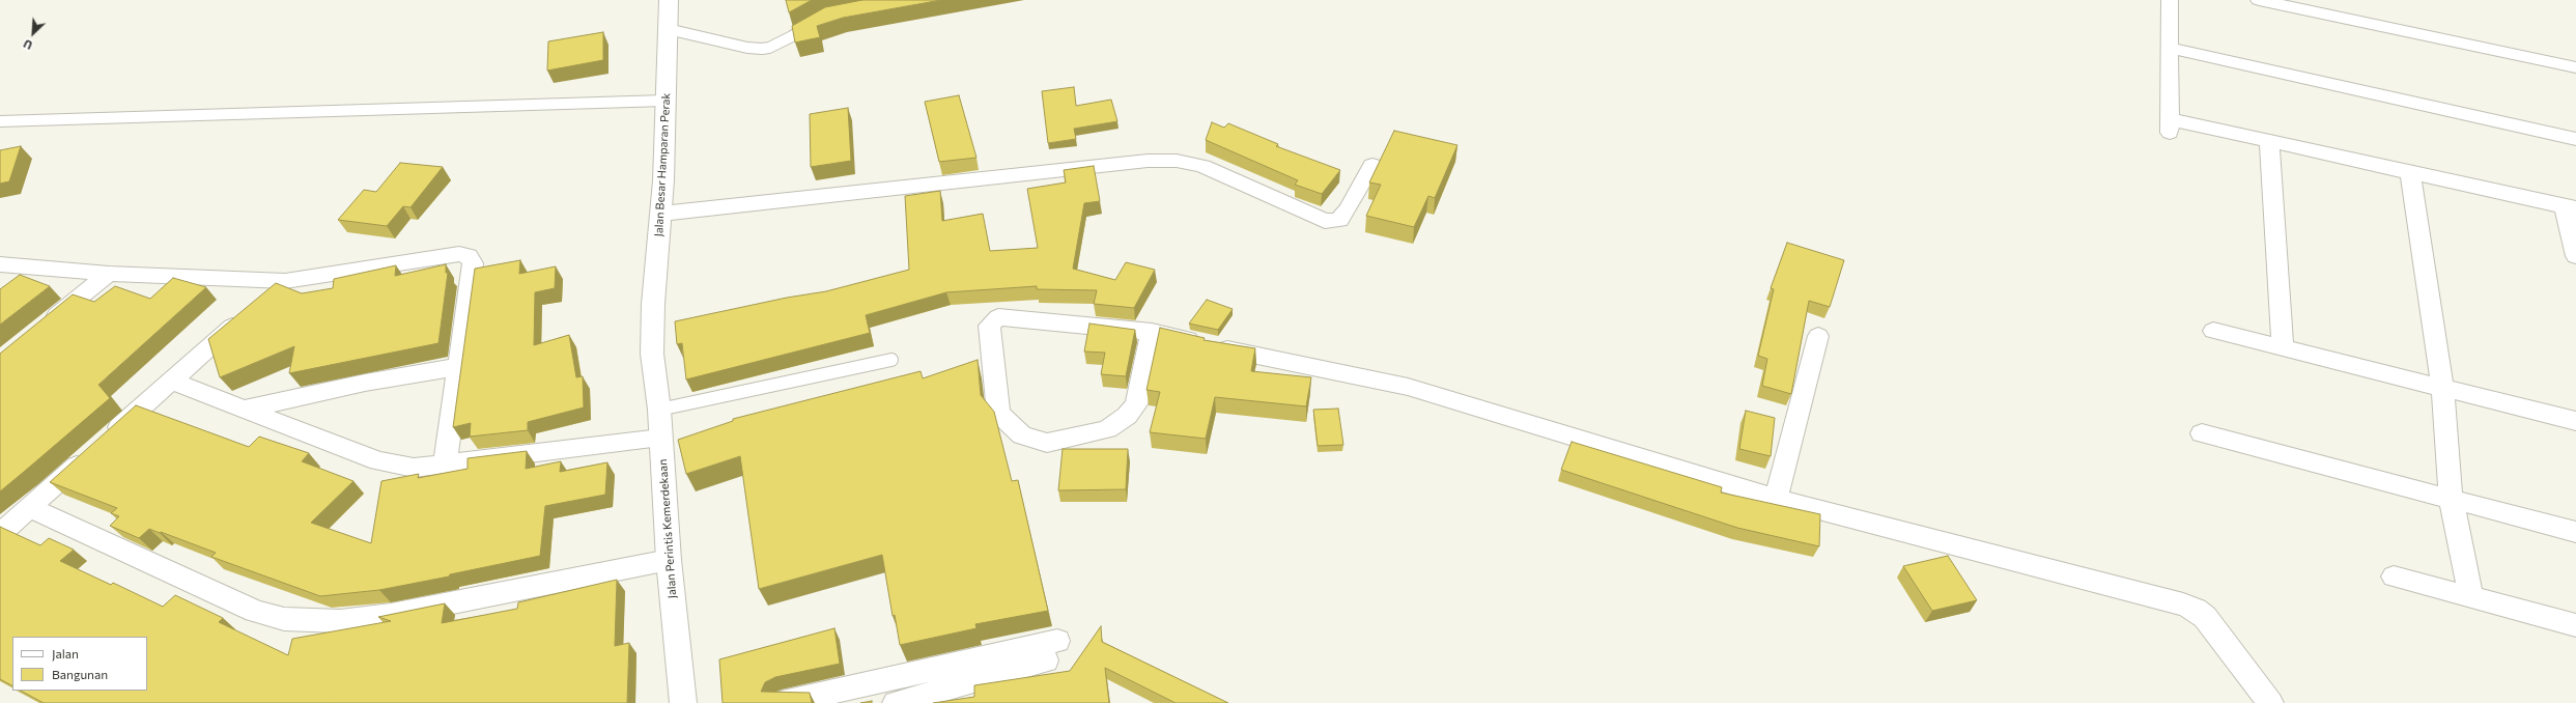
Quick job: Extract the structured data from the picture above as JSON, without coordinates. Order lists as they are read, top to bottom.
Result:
{
  "streets": {
    "main road": ["Jalan Besar Hamparan Perak", "Jalan Perintis Kemerdekaan"]
  },
  "crossings": [
    ["Jalan Besar Hamparan Perak", "Jalan Perintis Kemerdekaan"]
  ],
  "legend": ["Jalan", "Bangunan"],
  "north": "bottom left"
}
